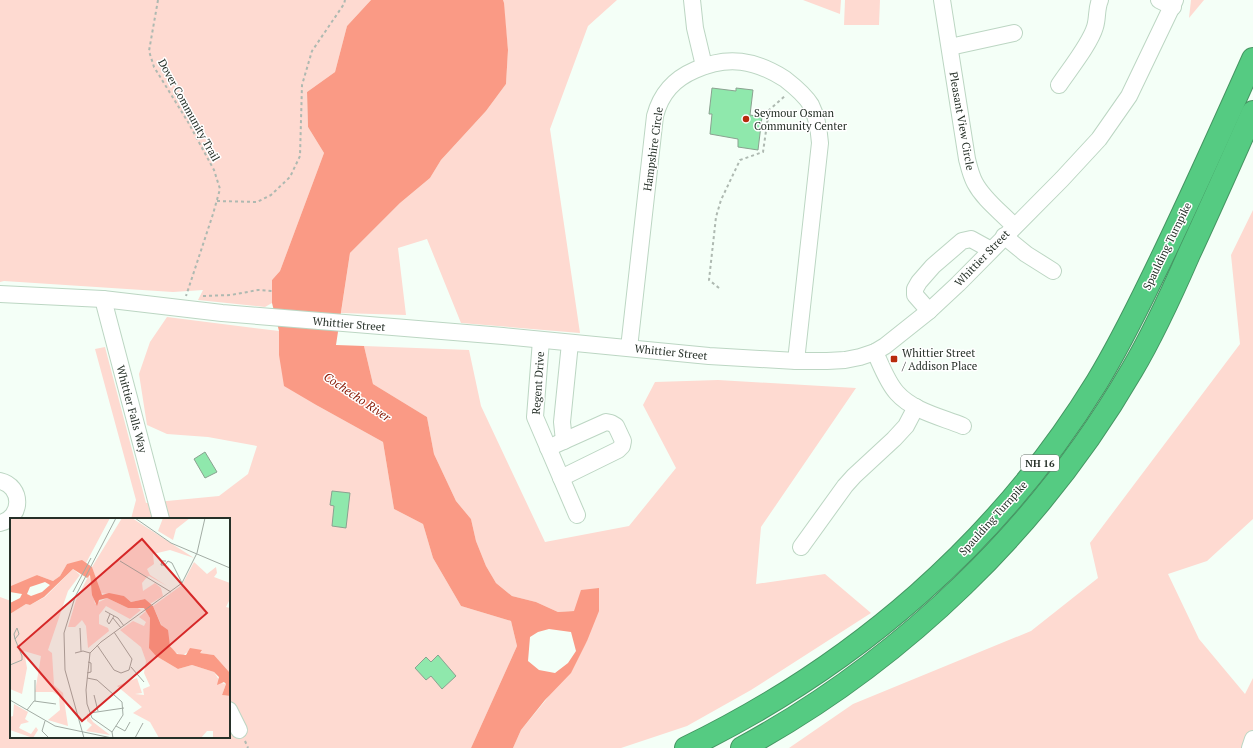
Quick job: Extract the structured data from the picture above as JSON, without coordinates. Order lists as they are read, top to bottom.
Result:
{
  "streets": {
    "highway": ["Spaulding Turnpike", "NH 16"],
    "street": [
      "Pleasant View Circle",
      "Hampshire Circle",
      "Whittier Street",
      "Regent Drive",
      "Whittier Falls Way"
    ],
    "path": ["Dover Community Trail"]
  },
  "crossings": [
    ["Pleasant View Circle", "Whittier Street"],
    ["Hampshire Circle", "Whittier Street"],
    ["Whittier Street", "Regent Drive"],
    ["Whittier Street", "Whittier Falls Way"]
  ],
  "water": ["Cochecho River"],
  "places": {
    "other": ["Seymour Osman Community Center"],
    "transit": ["Whittier Street / Addison Place"]
  }
}
